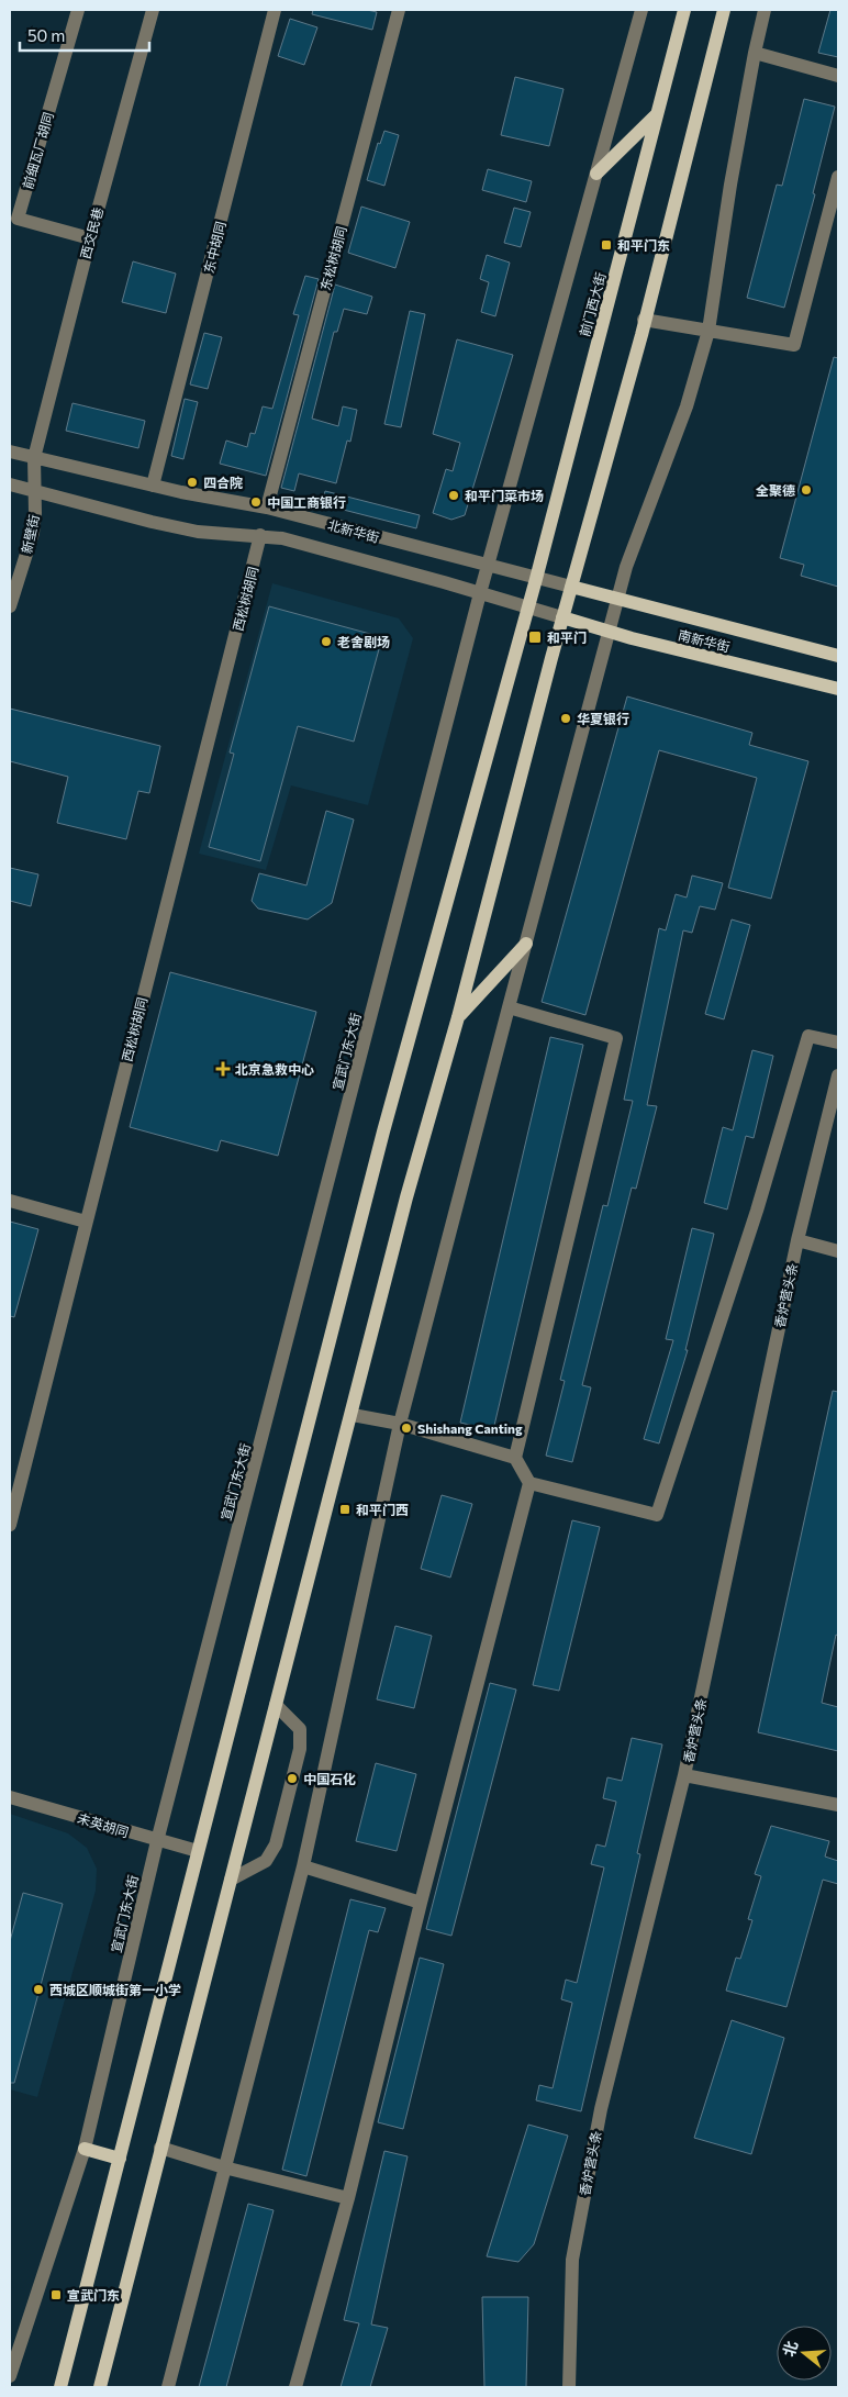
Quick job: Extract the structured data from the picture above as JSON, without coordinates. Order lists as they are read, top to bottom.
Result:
{
  "streets": {
    "main road": ["前门西大街", "南新华街"],
    "street": [
      "前细瓦厂胡同",
      "西交民巷",
      "东中胡同",
      "东松树胡同",
      "北新华街",
      "新壁街",
      "西松树胡同",
      "宣武门东大街",
      "香炉营头条",
      "未英胡同"
    ]
  },
  "crossings": [
    ["前细瓦厂胡同", "西交民巷"],
    ["西交民巷", "北新华街"],
    ["西交民巷", "新壁街"],
    ["东中胡同", "北新华街"],
    ["东松树胡同", "北新华街"],
    ["前门西大街", "北新华街"],
    ["北新华街", "新壁街"],
    ["北新华街", "西松树胡同"],
    ["北新华街", "南新华街"],
    ["北新华街", "宣武门东大街"],
    ["宣武门东大街", "未英胡同"]
  ],
  "places": {
    "transit": [
      "和平门东",
      "和平门",
      "和平门西",
      "宣武门东"
    ],
    "other": [
      "四合院",
      "全聚德",
      "和平门菜市场",
      "中国工商银行",
      "老舍剧场",
      "华夏银行",
      "Shishang Canting",
      "中国石化",
      "西城区顺城街第一小学"
    ],
    "health": ["北京急救中心"]
  },
  "scale_bar": "50 m",
  "north": "left"
}
